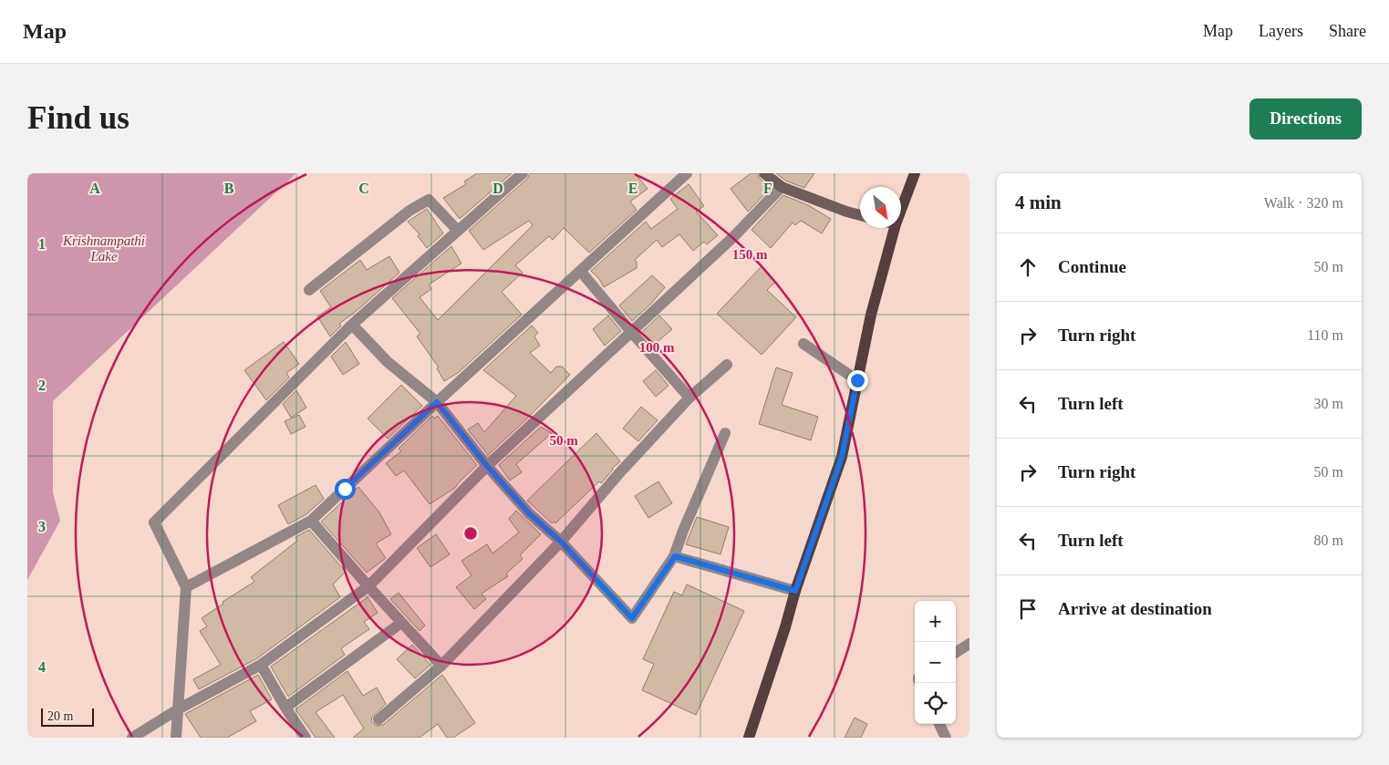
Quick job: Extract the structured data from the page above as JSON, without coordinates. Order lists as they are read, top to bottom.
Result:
{
  "water": ["Krishnampathi Lake"],
  "scale_bar": "20 m",
  "north": "bottom right",
  "page": {
    "header": "Map",
    "nav": ["Map", "Layers", "Share"],
    "buttons": "Directions",
    "title": "Find us",
    "heading": ["4 min", "Walk · 320 m"],
    "list": [
      ["Continue", "50 m"],
      ["Turn right", "110 m"],
      ["Turn left", "30 m"],
      ["Turn right", "50 m"],
      ["Turn left", "80 m"],
      "Arrive at destination"
    ],
    "map_buttons": ["+", "−"],
    "scale": "20 m"
  },
  "grid": {
    "columns": [
      "A",
      "B",
      "C",
      "D",
      "E",
      "F"
    ],
    "rows": [
      "1",
      "2",
      "3",
      "4"
    ]
  },
  "rings": ["150 m", "100 m", "50 m"]
}
